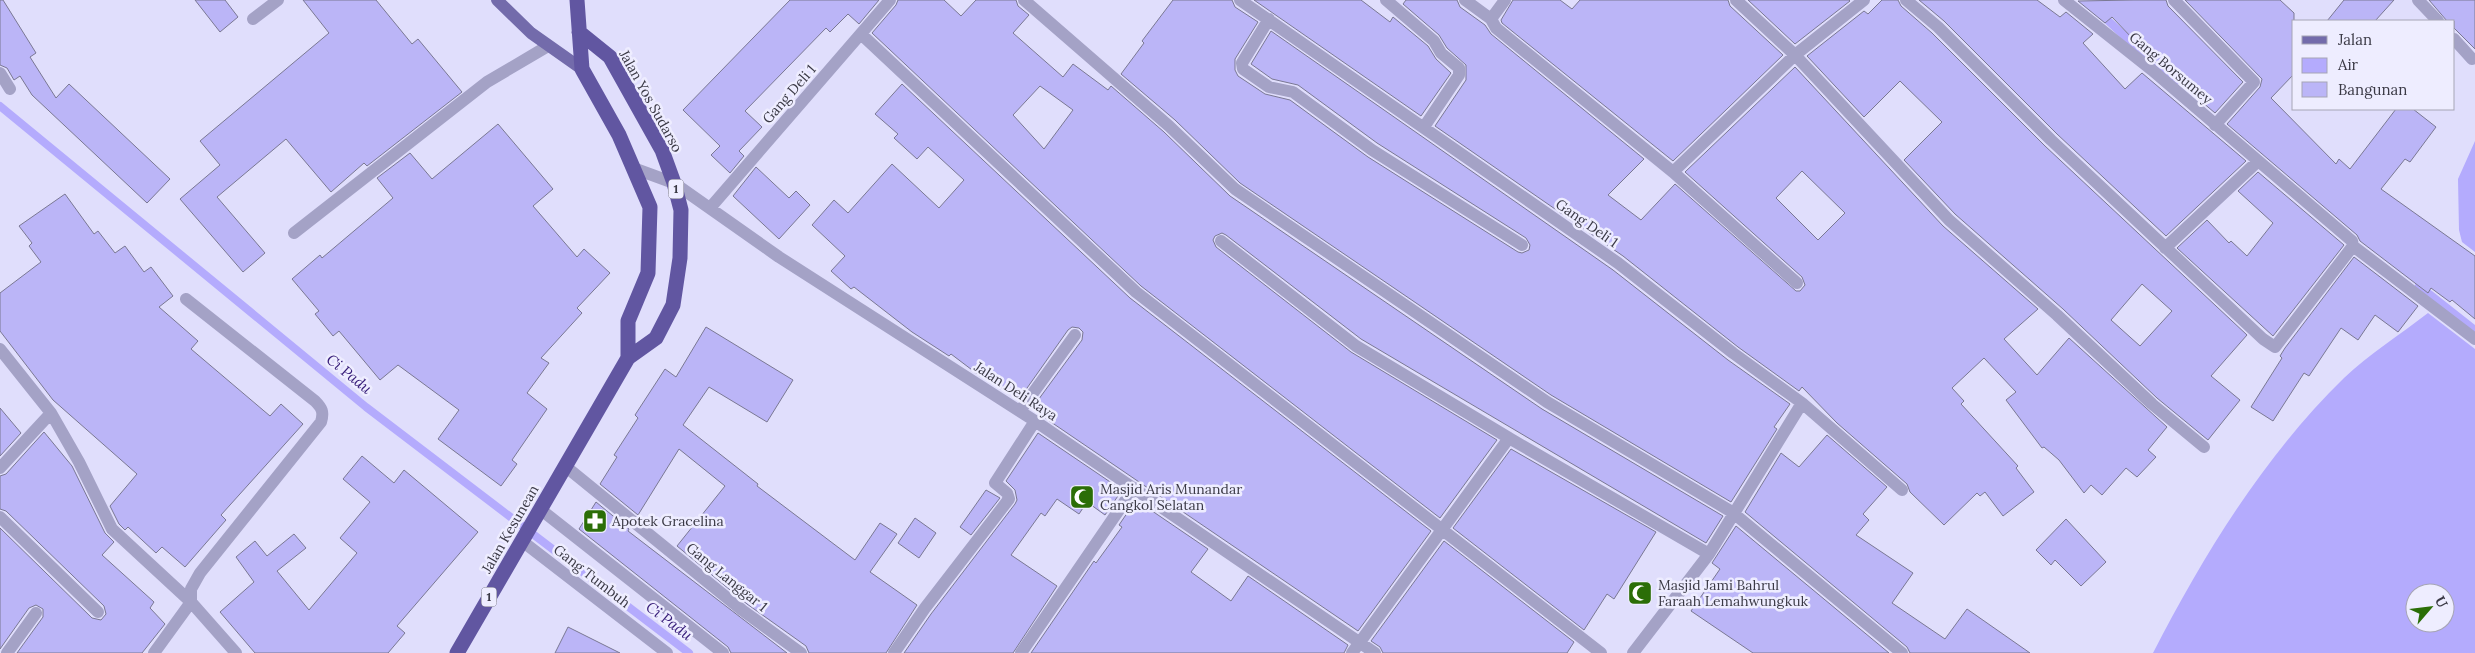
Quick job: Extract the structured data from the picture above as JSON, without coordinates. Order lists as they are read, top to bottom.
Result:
{
  "streets": {
    "highway": ["Jalan Yos Sudarso", "1", "Jalan Kesunean"],
    "street": [
      "Gang Borsumey",
      "Gang Deli 1",
      "Jalan Deli Raya",
      "Gang Tumbuh",
      "Gang Langgar 1"
    ]
  },
  "crossings": [
    ["Gang Deli 1", "Jalan Deli Raya"],
    ["Jalan Yos Sudarso", "Jalan Deli Raya"],
    ["Jalan Yos Sudarso", "Jalan Kesunean"],
    ["Jalan Kesunean", "Gang Tumbuh"],
    ["Jalan Kesunean", "Gang Langgar 1"]
  ],
  "water": ["Ci Padu"],
  "places": {
    "mosque": ["Masjid Aris Munandar Cangkol Selatan", "Masjid Jami Bahrul Faraah Lemahwungkuk"],
    "pharmacy": ["Apotek Gracelina"]
  },
  "legend": ["Jalan", "Air", "Bangunan"],
  "north": "top right"
}
